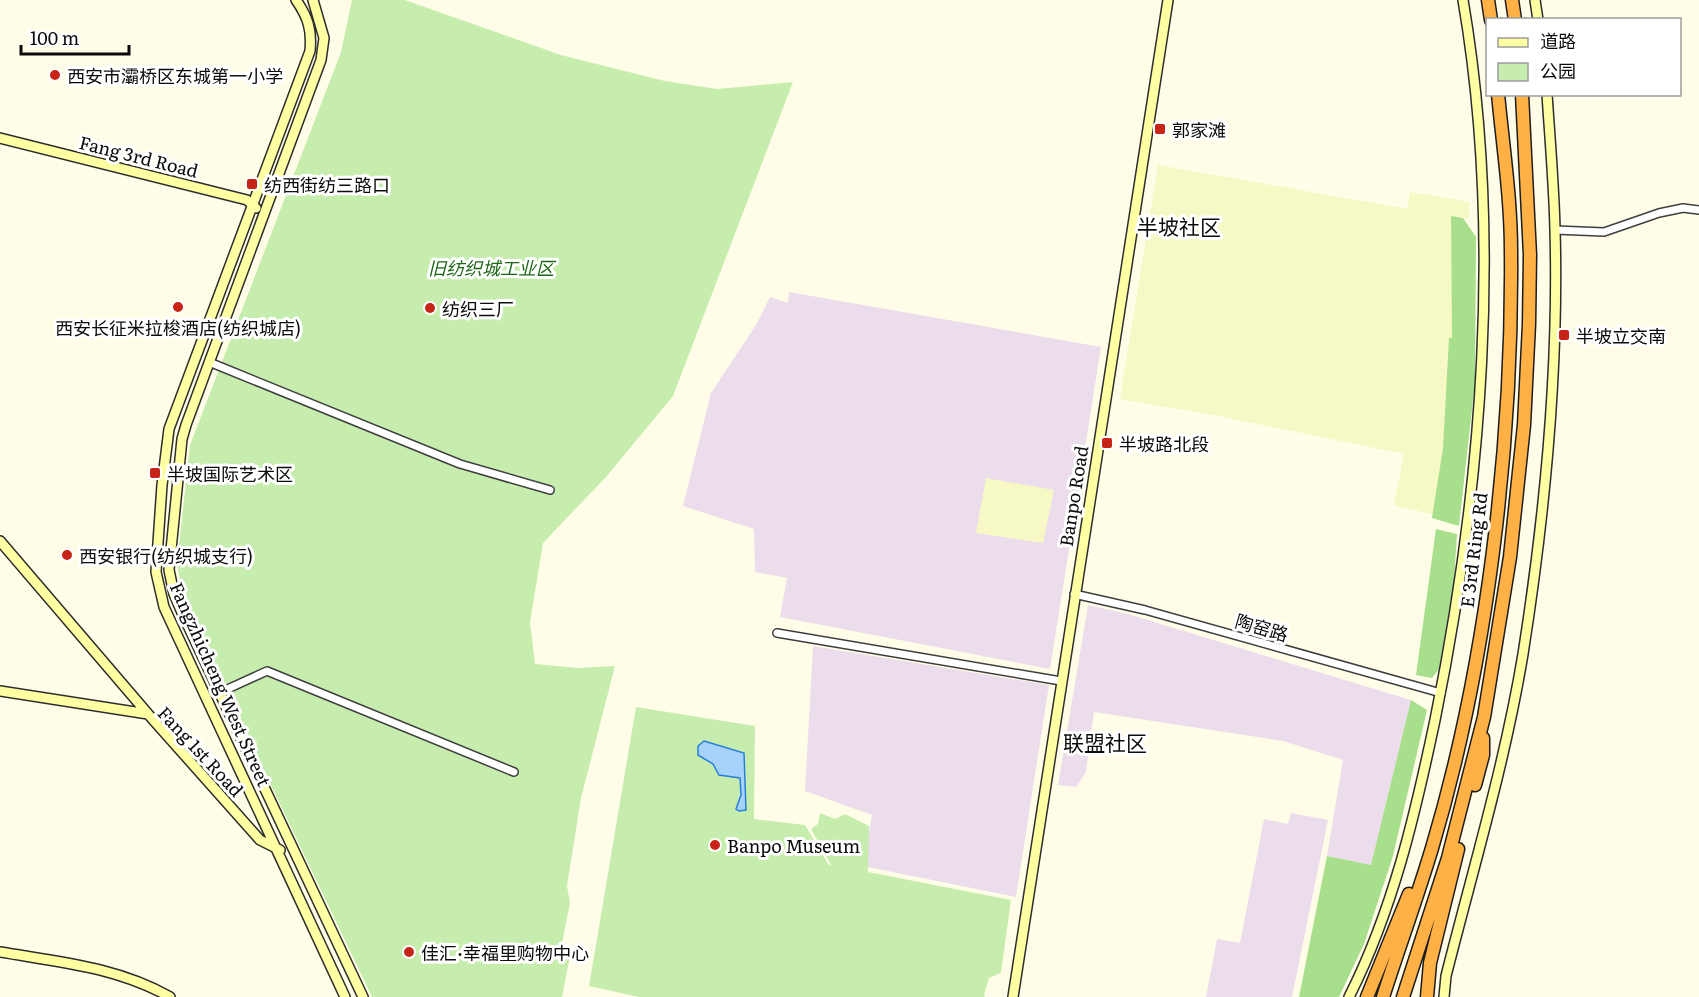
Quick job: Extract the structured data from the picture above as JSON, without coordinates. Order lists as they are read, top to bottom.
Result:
{
  "streets": {
    "highway": ["E 3rd Ring Rd"],
    "main road": [
      "Fang 3rd Road",
      "Banpo Road",
      "Fangzhicheng West Street",
      "Fang 1st Road"
    ],
    "street": ["陶窑路"]
  },
  "crossings": [
    ["Fang 3rd Road", "Fangzhicheng West Street"],
    ["Banpo Road", "陶窑路"],
    ["Fangzhicheng West Street", "Fang 1st Road"]
  ],
  "districts": ["半坡社区", "联盟社区"],
  "parks": ["旧纺织城工业区"],
  "places": {
    "other": [
      "西安市灞桥区东城第一小学",
      "西安长征米拉梭酒店(纺织城店)",
      "纺织三厂",
      "西安银行(纺织城支行)",
      "Banpo Museum",
      "佳汇·幸福里购物中心"
    ],
    "transit": [
      "郭家滩",
      "纺西街纺三路口",
      "半坡立交南",
      "半坡路北段",
      "半坡国际艺术区"
    ]
  },
  "legend": ["道路", "公园"],
  "scale_bar": "100 m"
}
